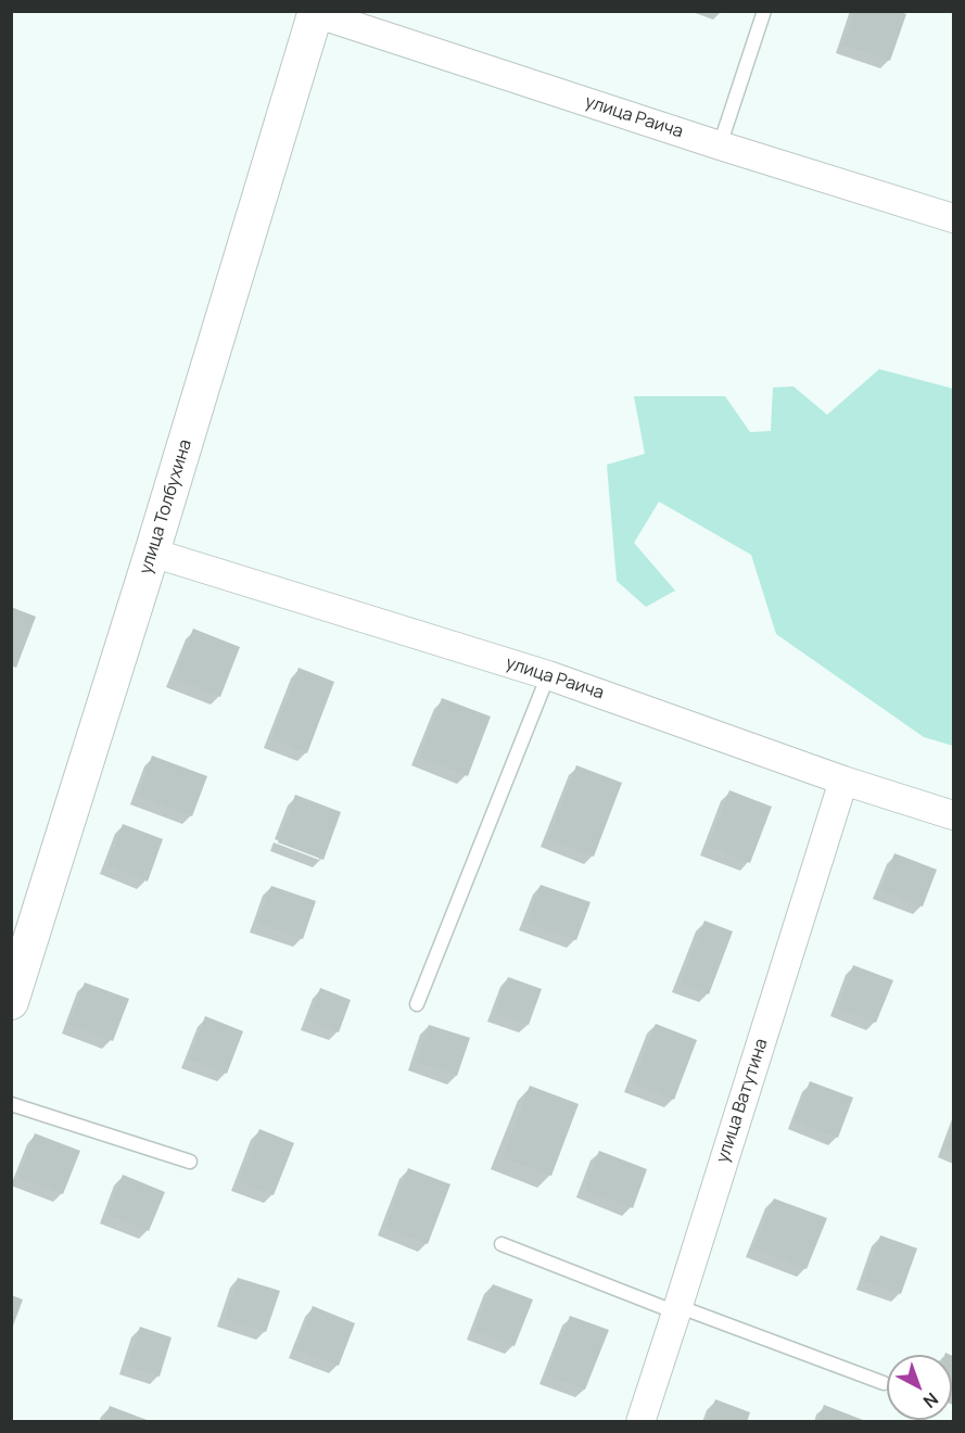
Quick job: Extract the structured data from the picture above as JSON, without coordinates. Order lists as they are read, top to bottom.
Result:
{
  "streets": {
    "street": ["улица Раича", "улица Толбухина", "улица Ватутина"]
  },
  "crossings": [
    ["улица Раича", "улица Толбухина"],
    ["улица Раича", "улица Ватутина"]
  ],
  "north": "bottom right"
}
